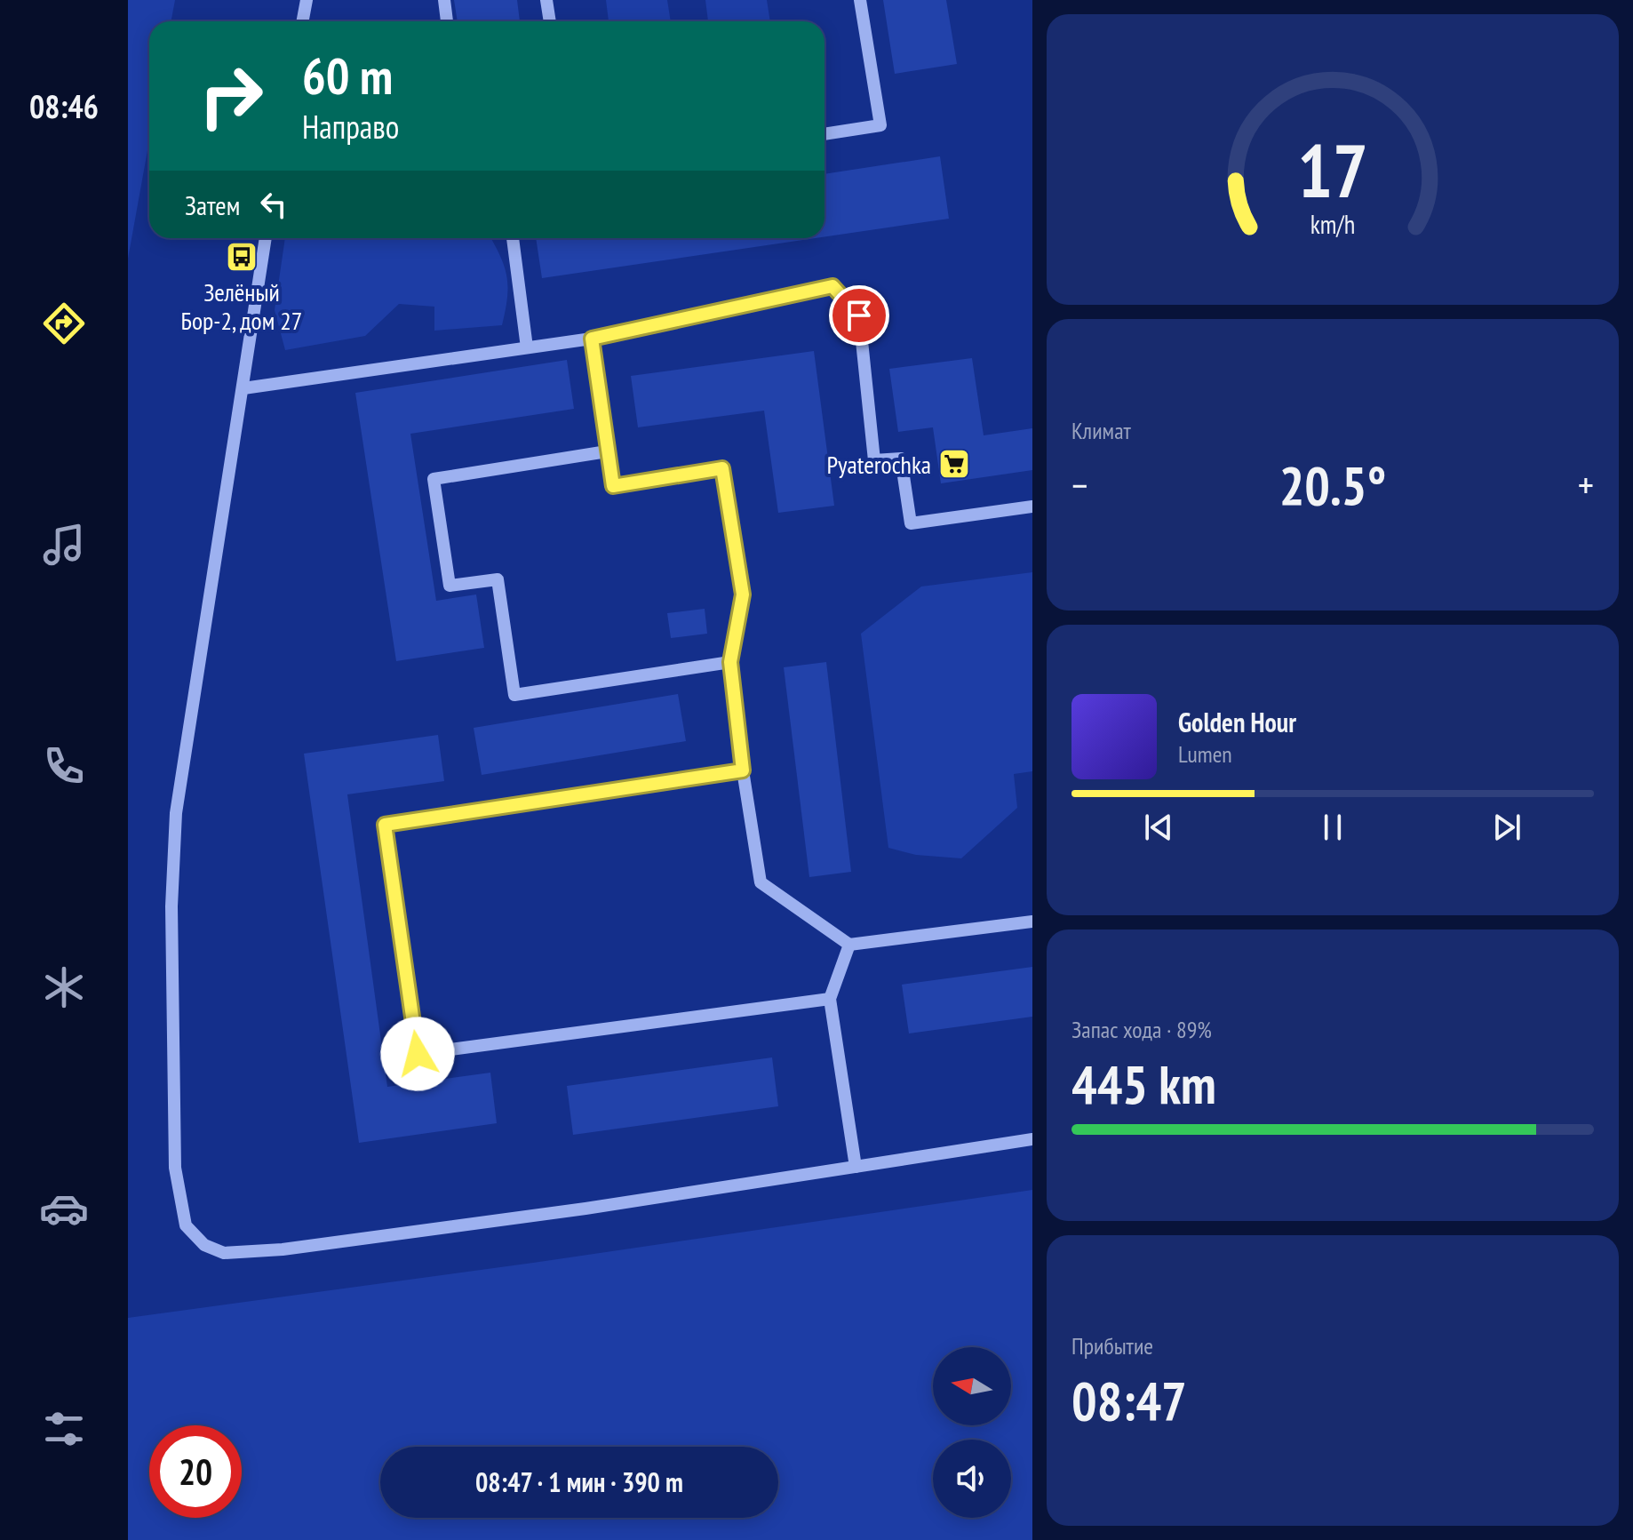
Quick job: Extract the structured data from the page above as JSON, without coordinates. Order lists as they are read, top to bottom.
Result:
{
  "places": {
    "bus stop": ["Зелёный Бор-2, дом 27"],
    "supermarket": ["Pyaterochka"]
  },
  "north": "left",
  "page": {
    "tabs": "08:46",
    "turn": ["60 m", "Направо"],
    "then": "Затем",
    "tile": [
      "Климат",
      ["Запас хода · 89%", "445 km"],
      ["Прибытие", "08:47"]
    ],
    "heat": ["−", "20.5°", "+"],
    "song": ["Golden Hour", "Lumen"],
    "limit": "20",
    "trip": "08:47 · 1 мин · 390 m",
    "gauge": ["17", "km/h"]
  }
}
